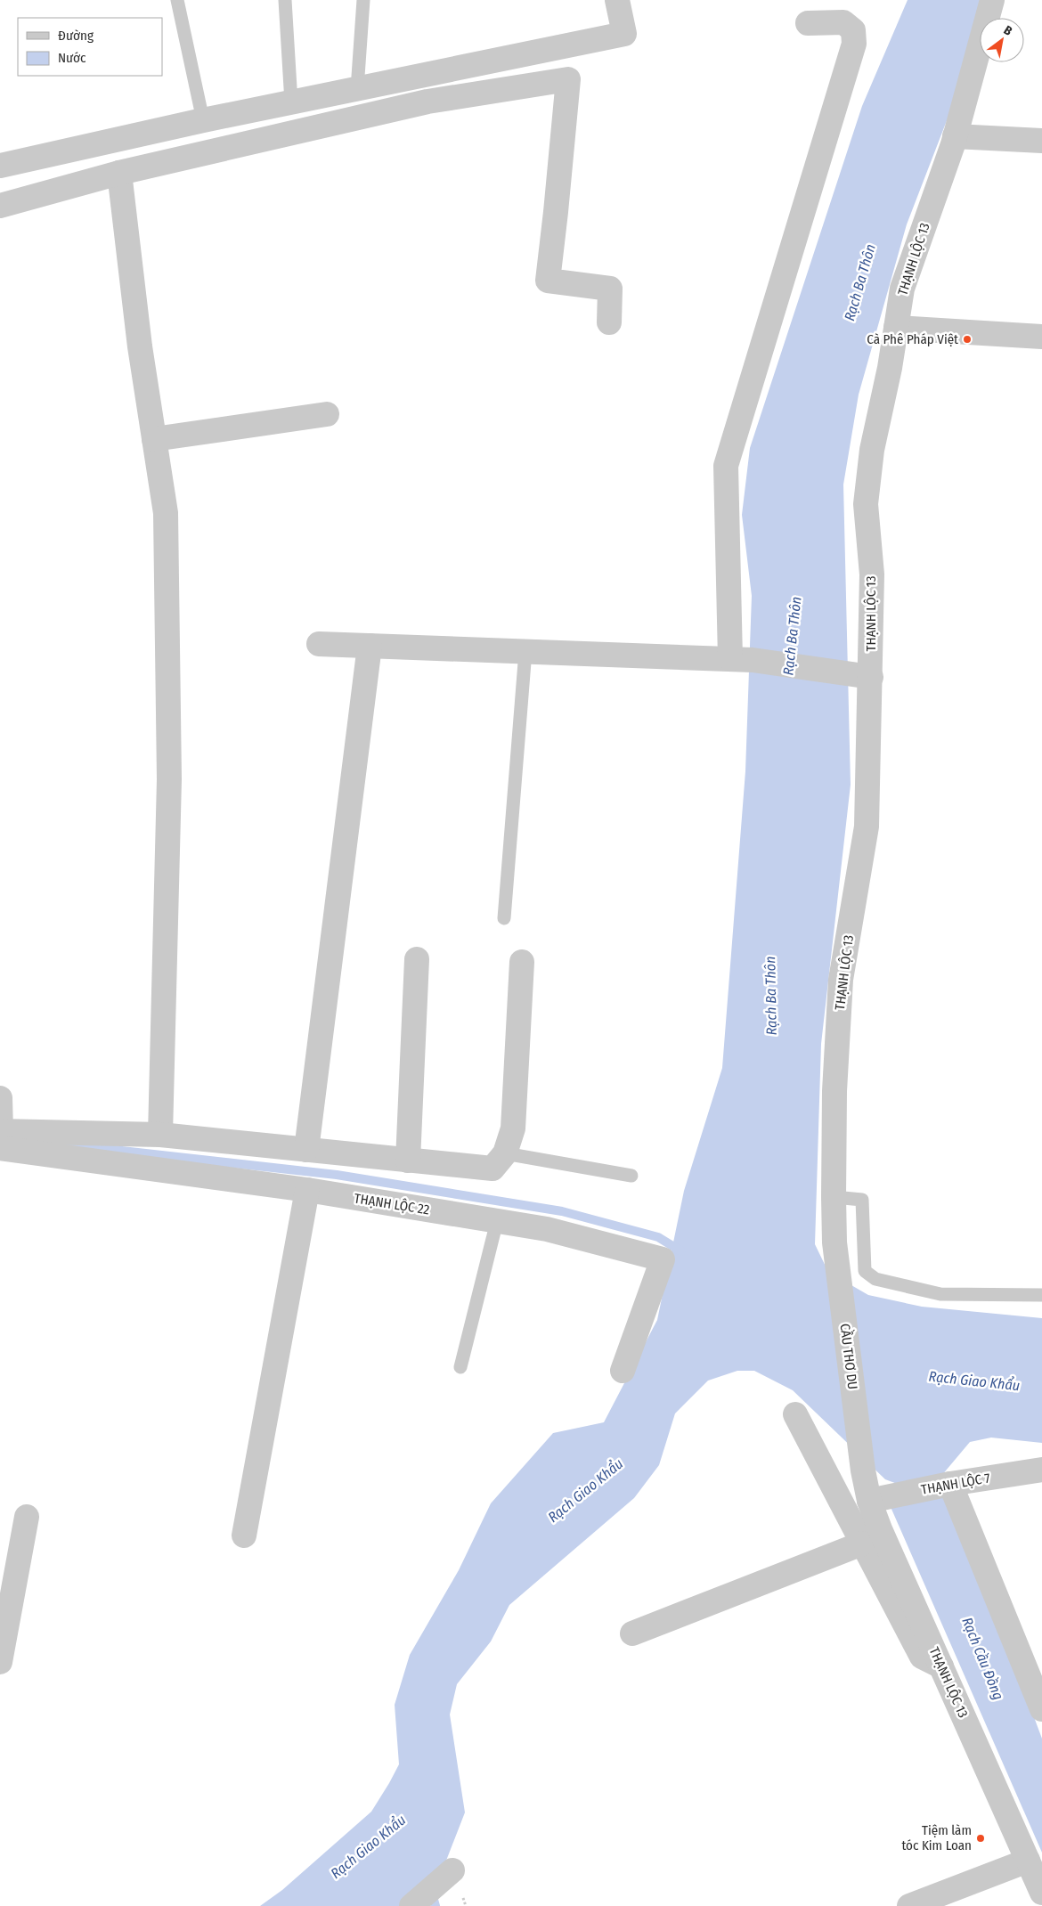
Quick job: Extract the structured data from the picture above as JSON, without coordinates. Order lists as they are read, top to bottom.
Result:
{
  "streets": {
    "street": [
      "THẠNH LỘC 13",
      "THẠNH LỘC 22",
      "CẦU THƠ DU",
      "THẠNH LỘC 7"
    ]
  },
  "crossings": [
    ["THẠNH LỘC 13", "CẦU THƠ DU"],
    ["THẠNH LỘC 13", "THẠNH LỘC 7"]
  ],
  "water": ["Rạch Ba Thôn", "Rạch Giao Khẩu", "Rạch Cầu Đồng"],
  "places": ["Cà Phê Pháp Việt", "Tiệm làm tóc Kim Loan"],
  "legend": ["Đường", "Nước"],
  "north": "top right"
}
